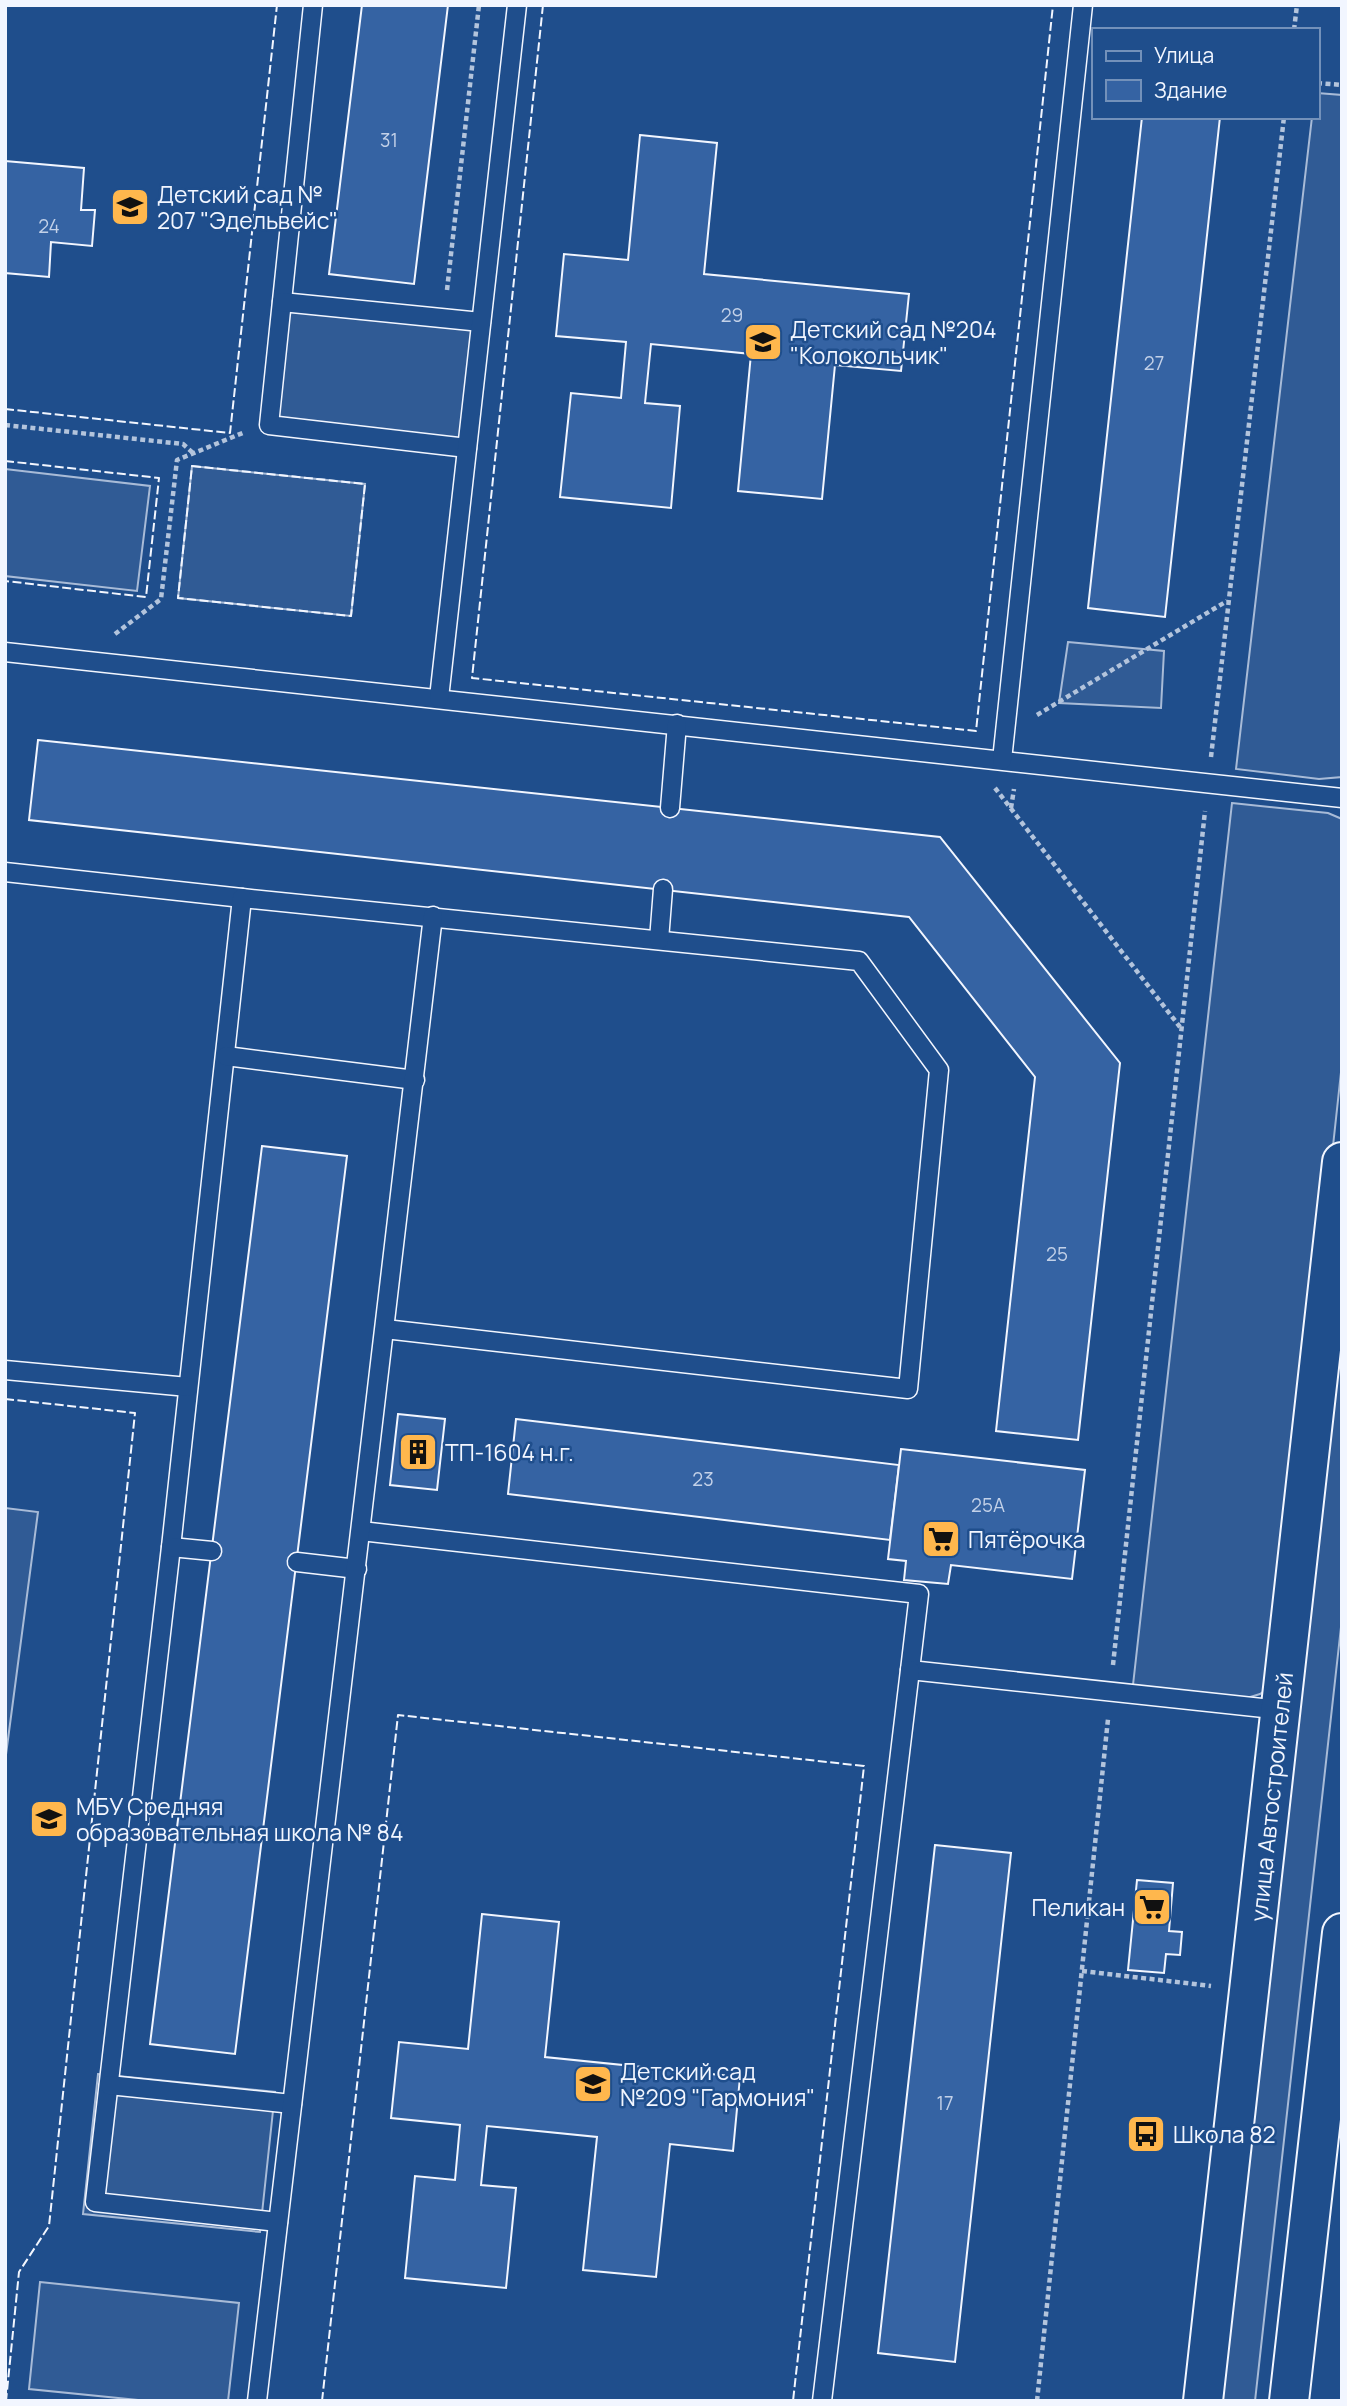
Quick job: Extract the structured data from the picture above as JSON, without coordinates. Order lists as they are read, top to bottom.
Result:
{
  "streets": {
    "main road": ["улица Автостроителей"]
  },
  "places": {
    "school or university": [
      "Детский сад № 207 \"Эдельвейс\"",
      "Детский сад №204 \"Колокольчик\"",
      "МБУ Средняя образовательная школа № 84",
      "Детский сад №209 \"Гармония\""
    ],
    "building": ["ТП-1604 н.г."],
    "supermarket": ["Пятёрочка", "Пеликан"],
    "bus stop": ["Школа 82"]
  },
  "house_numbers": [
    "31",
    "24",
    "29",
    "27",
    "25",
    "23",
    "25А",
    "17"
  ],
  "legend": ["Улица", "Здание"]
}
